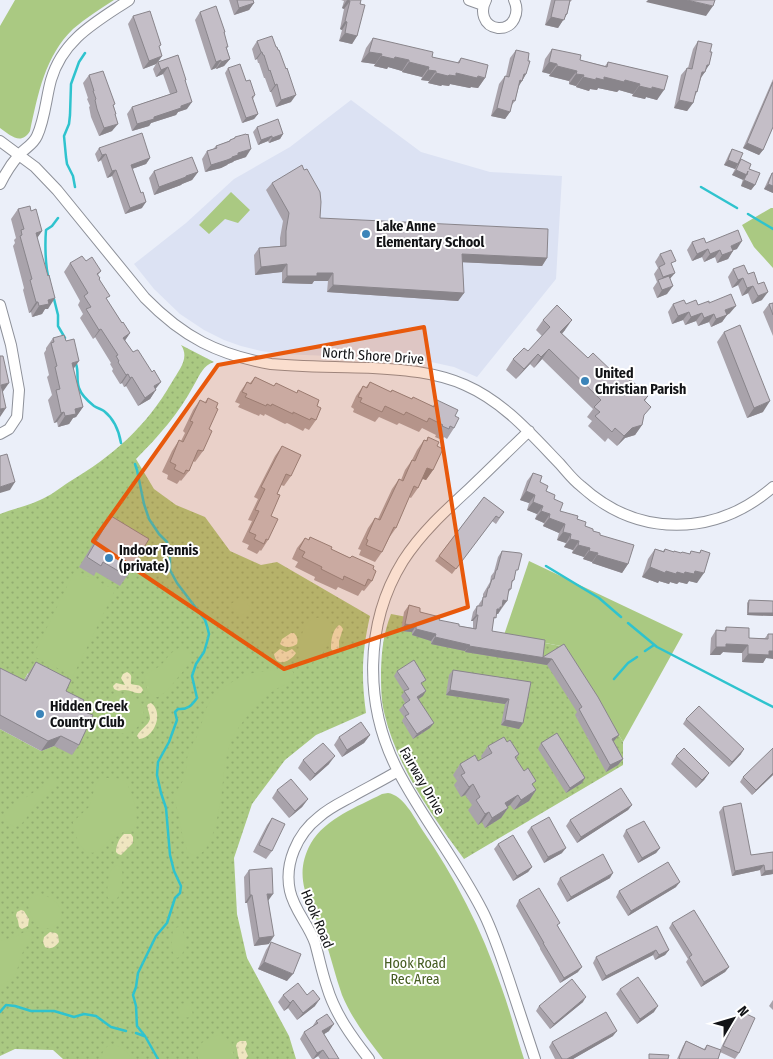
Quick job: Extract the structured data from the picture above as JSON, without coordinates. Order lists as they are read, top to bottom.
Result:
{
  "streets": {
    "street": ["North Shore Drive", "Fairway Drive", "Hook Road"]
  },
  "crossings": [
    ["North Shore Drive", "Fairway Drive"],
    ["Fairway Drive", "Hook Road"]
  ],
  "parks": ["Hook Road Rec Area"],
  "places": [
    "Lake Anne Elementary School",
    "United Christian Parish",
    "Indoor Tennis (private)",
    "Hidden Creek Country Club"
  ],
  "north": "top right"
}
